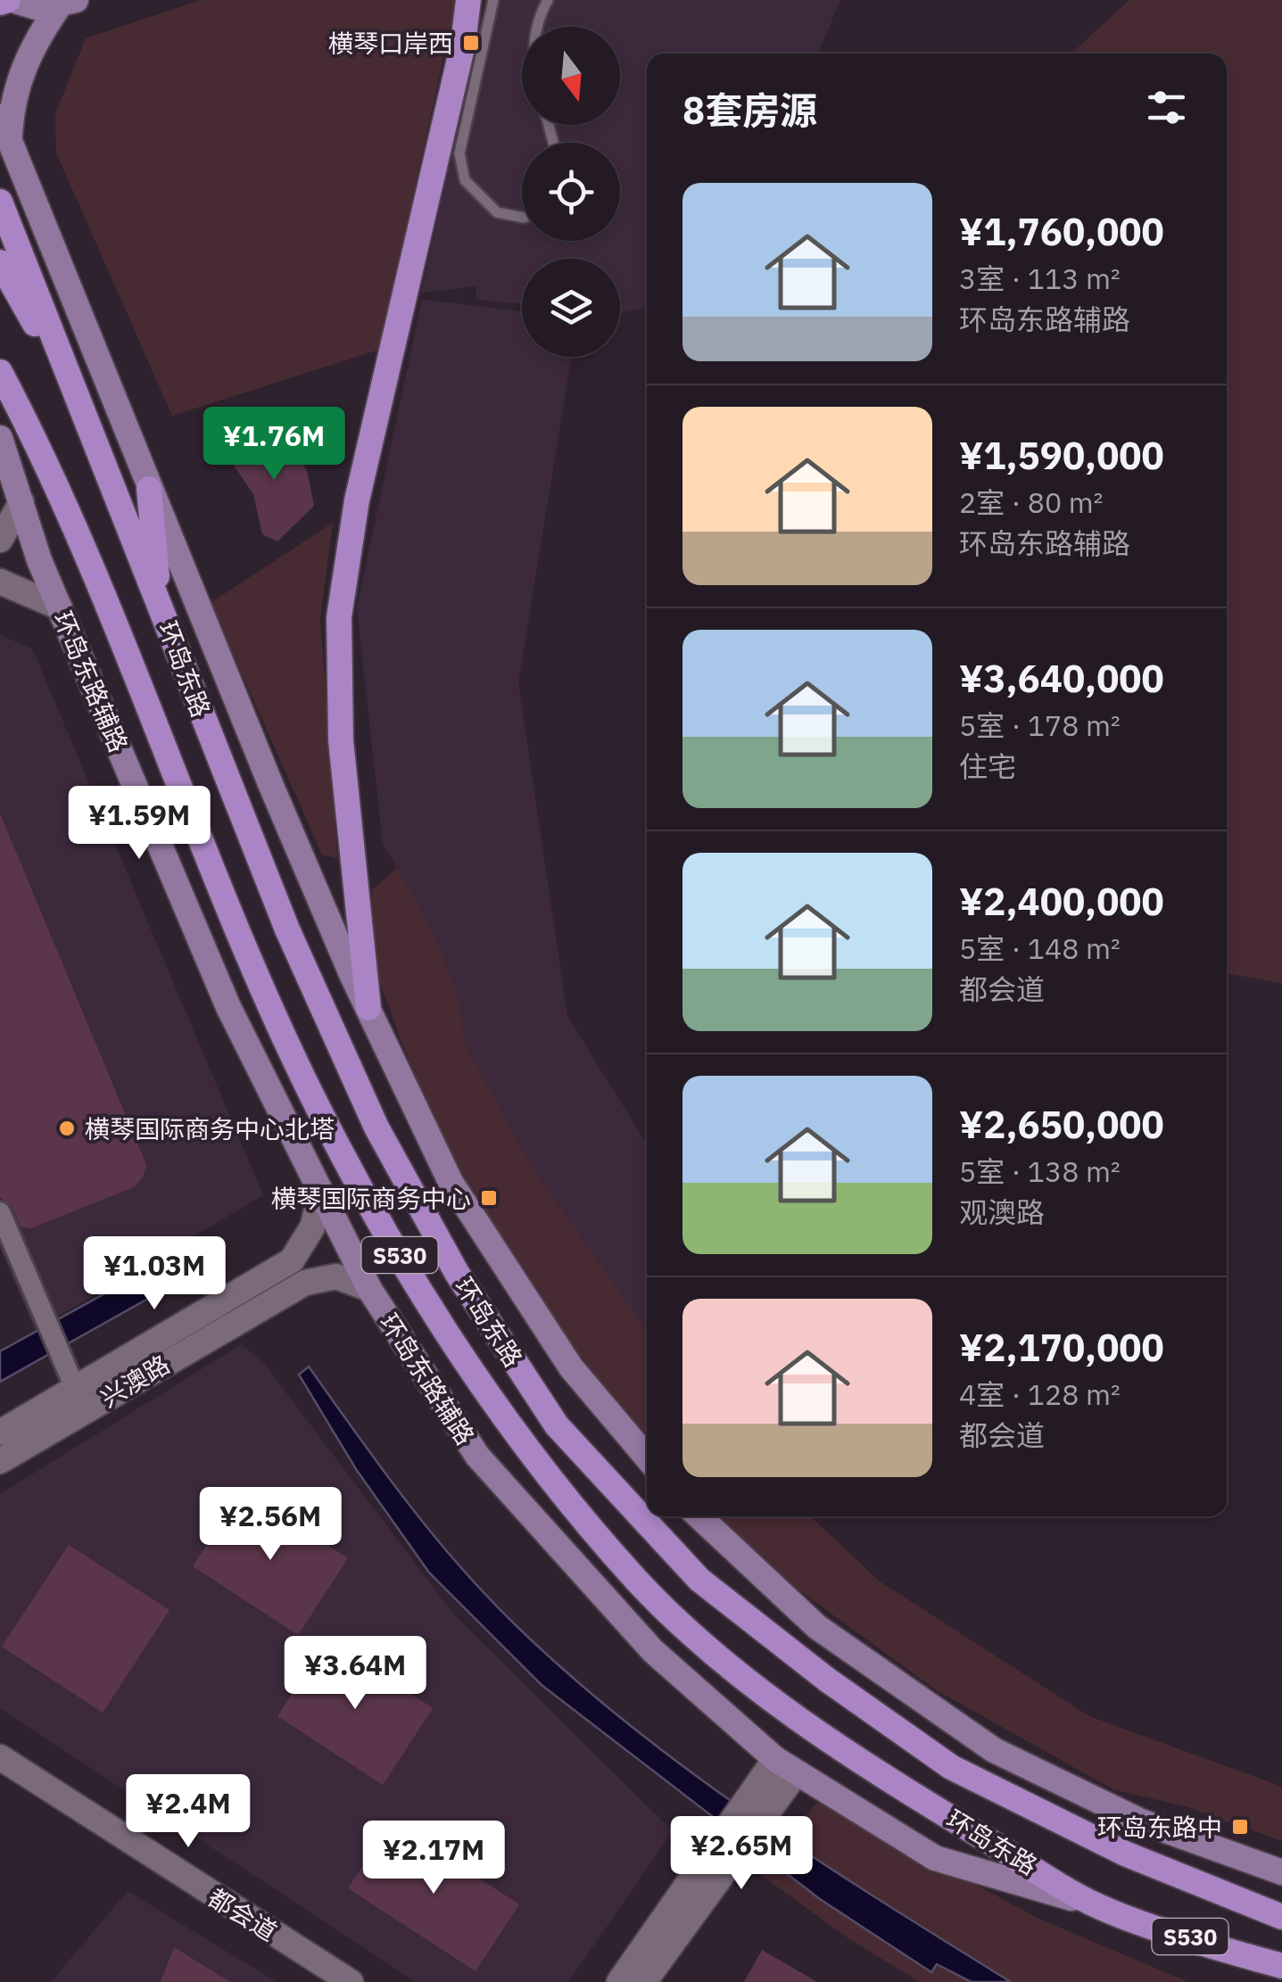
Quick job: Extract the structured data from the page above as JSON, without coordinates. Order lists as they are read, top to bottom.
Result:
{
  "streets": {
    "main road": ["环岛东路", "环岛东路辅路", "S530"],
    "street": ["兴澳路", "都会道"]
  },
  "crossings": [
    ["环岛东路", "环岛东路辅路"],
    ["环岛东路辅路", "兴澳路"]
  ],
  "places": {
    "transit": ["横琴口岸西", "横琴国际商务中心", "环岛东路中"],
    "other": ["横琴国际商务中心北塔"]
  },
  "north": "bottom",
  "page": {
    "heading": "8套房源",
    "list": [
      {
        "name": "¥1,760,000",
        "note": "3室 · 113 m² · 环岛东路辅路"
      },
      {
        "name": "¥1,590,000",
        "note": "2室 · 80 m² · 环岛东路辅路"
      },
      {
        "name": "¥3,640,000",
        "note": "5室 · 178 m² · 住宅"
      },
      {
        "name": "¥2,400,000",
        "note": "5室 · 148 m² · 都会道"
      },
      {
        "name": "¥2,650,000",
        "note": "5室 · 138 m² · 观澳路"
      },
      {
        "name": "¥2,170,000",
        "note": "4室 · 128 m² · 都会道"
      }
    ],
    "price": [
      "¥1.76M",
      "¥1.59M",
      "¥1.03M",
      "¥2.56M",
      "¥3.64M",
      "¥2.4M",
      "¥2.65M",
      "¥2.17M"
    ]
  }
}
